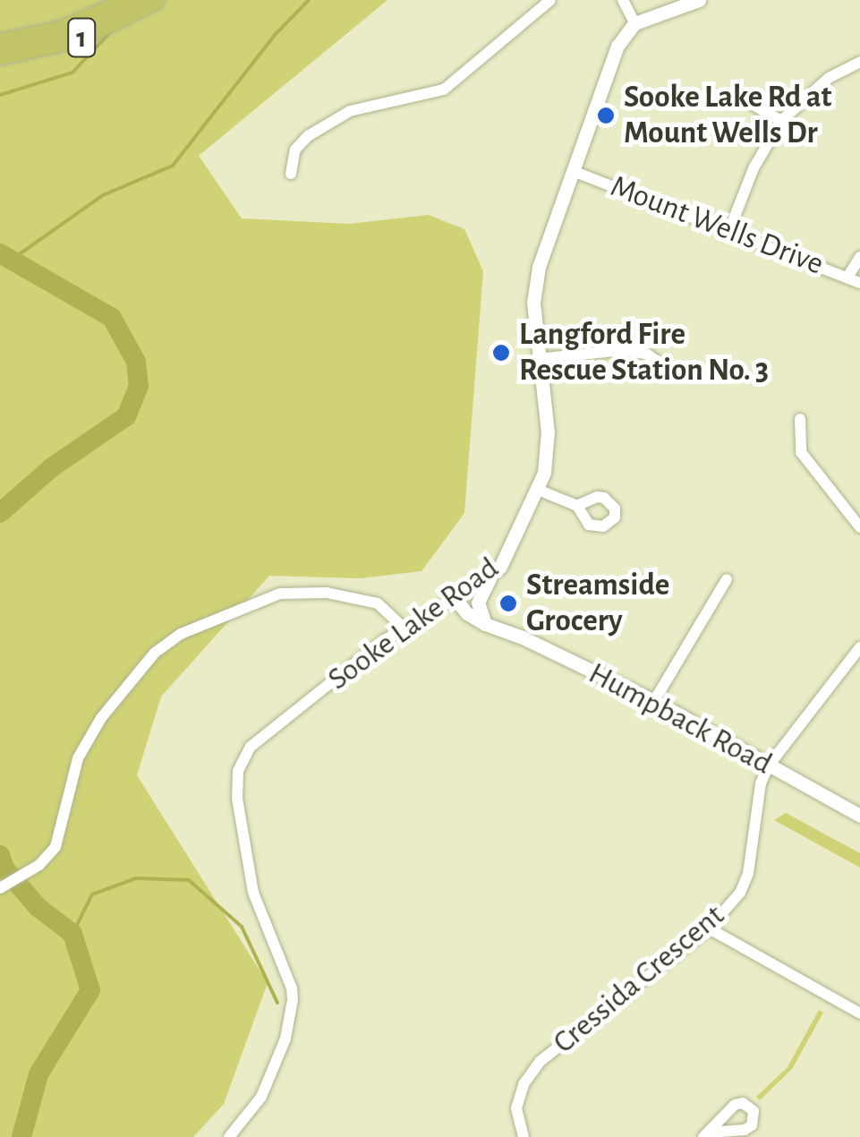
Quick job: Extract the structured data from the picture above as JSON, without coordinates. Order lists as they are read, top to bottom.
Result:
{
  "streets": {
    "highway": ["1"],
    "street": [
      "Mount Wells Drive",
      "Sooke Lake Road",
      "Humpback Road",
      "Cressida Crescent"
    ]
  },
  "crossings": [
    ["Mount Wells Drive", "Sooke Lake Road"],
    ["Sooke Lake Road", "Humpback Road"],
    ["Humpback Road", "Cressida Crescent"]
  ],
  "places": ["Sooke Lake Rd at Mount Wells Dr", "Langford Fire Rescue Station No. 3", "Streamside Grocery"]
}
